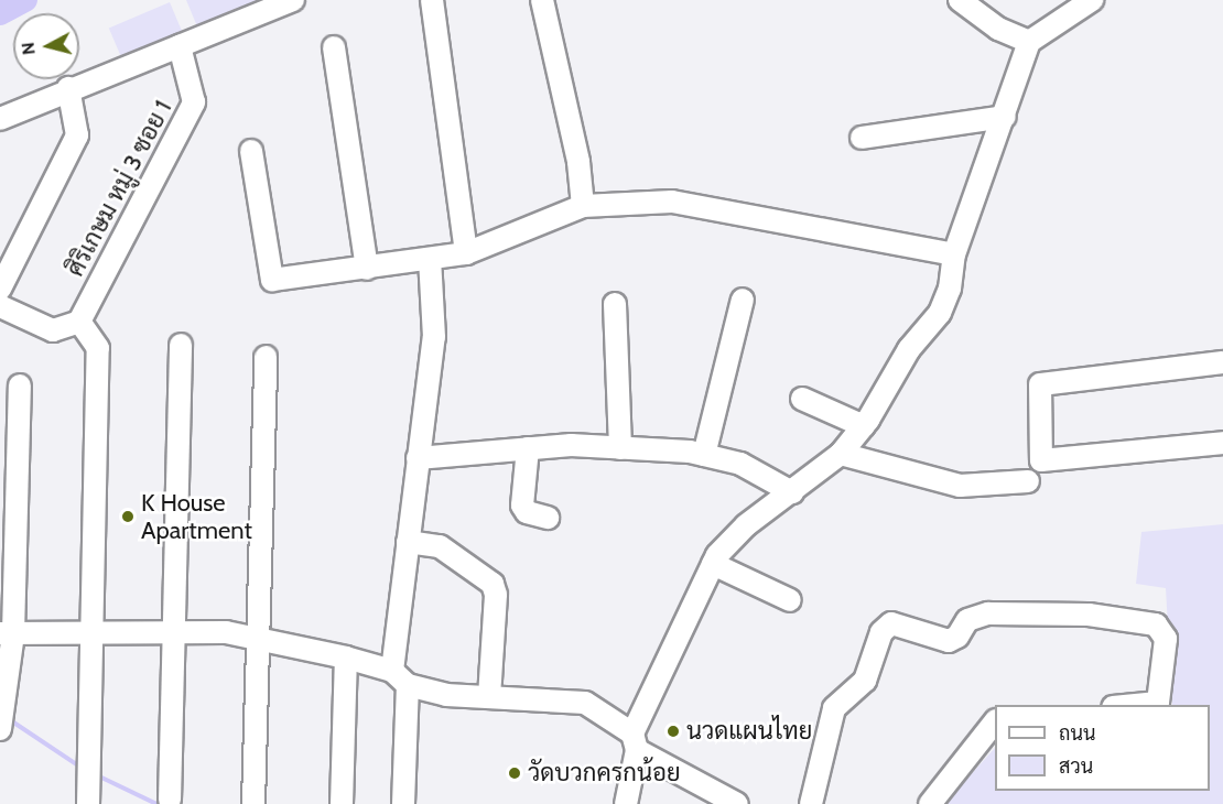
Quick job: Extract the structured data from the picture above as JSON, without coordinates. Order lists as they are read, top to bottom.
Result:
{
  "streets": {
    "street": ["ศิริเกษม หมู่ 3 ซอย 1"]
  },
  "places": ["K House Apartment", "นวดแผนไทย", "วัดบวกครกน้อย"],
  "legend": ["ถนน", "สวน"],
  "north": "left"
}
